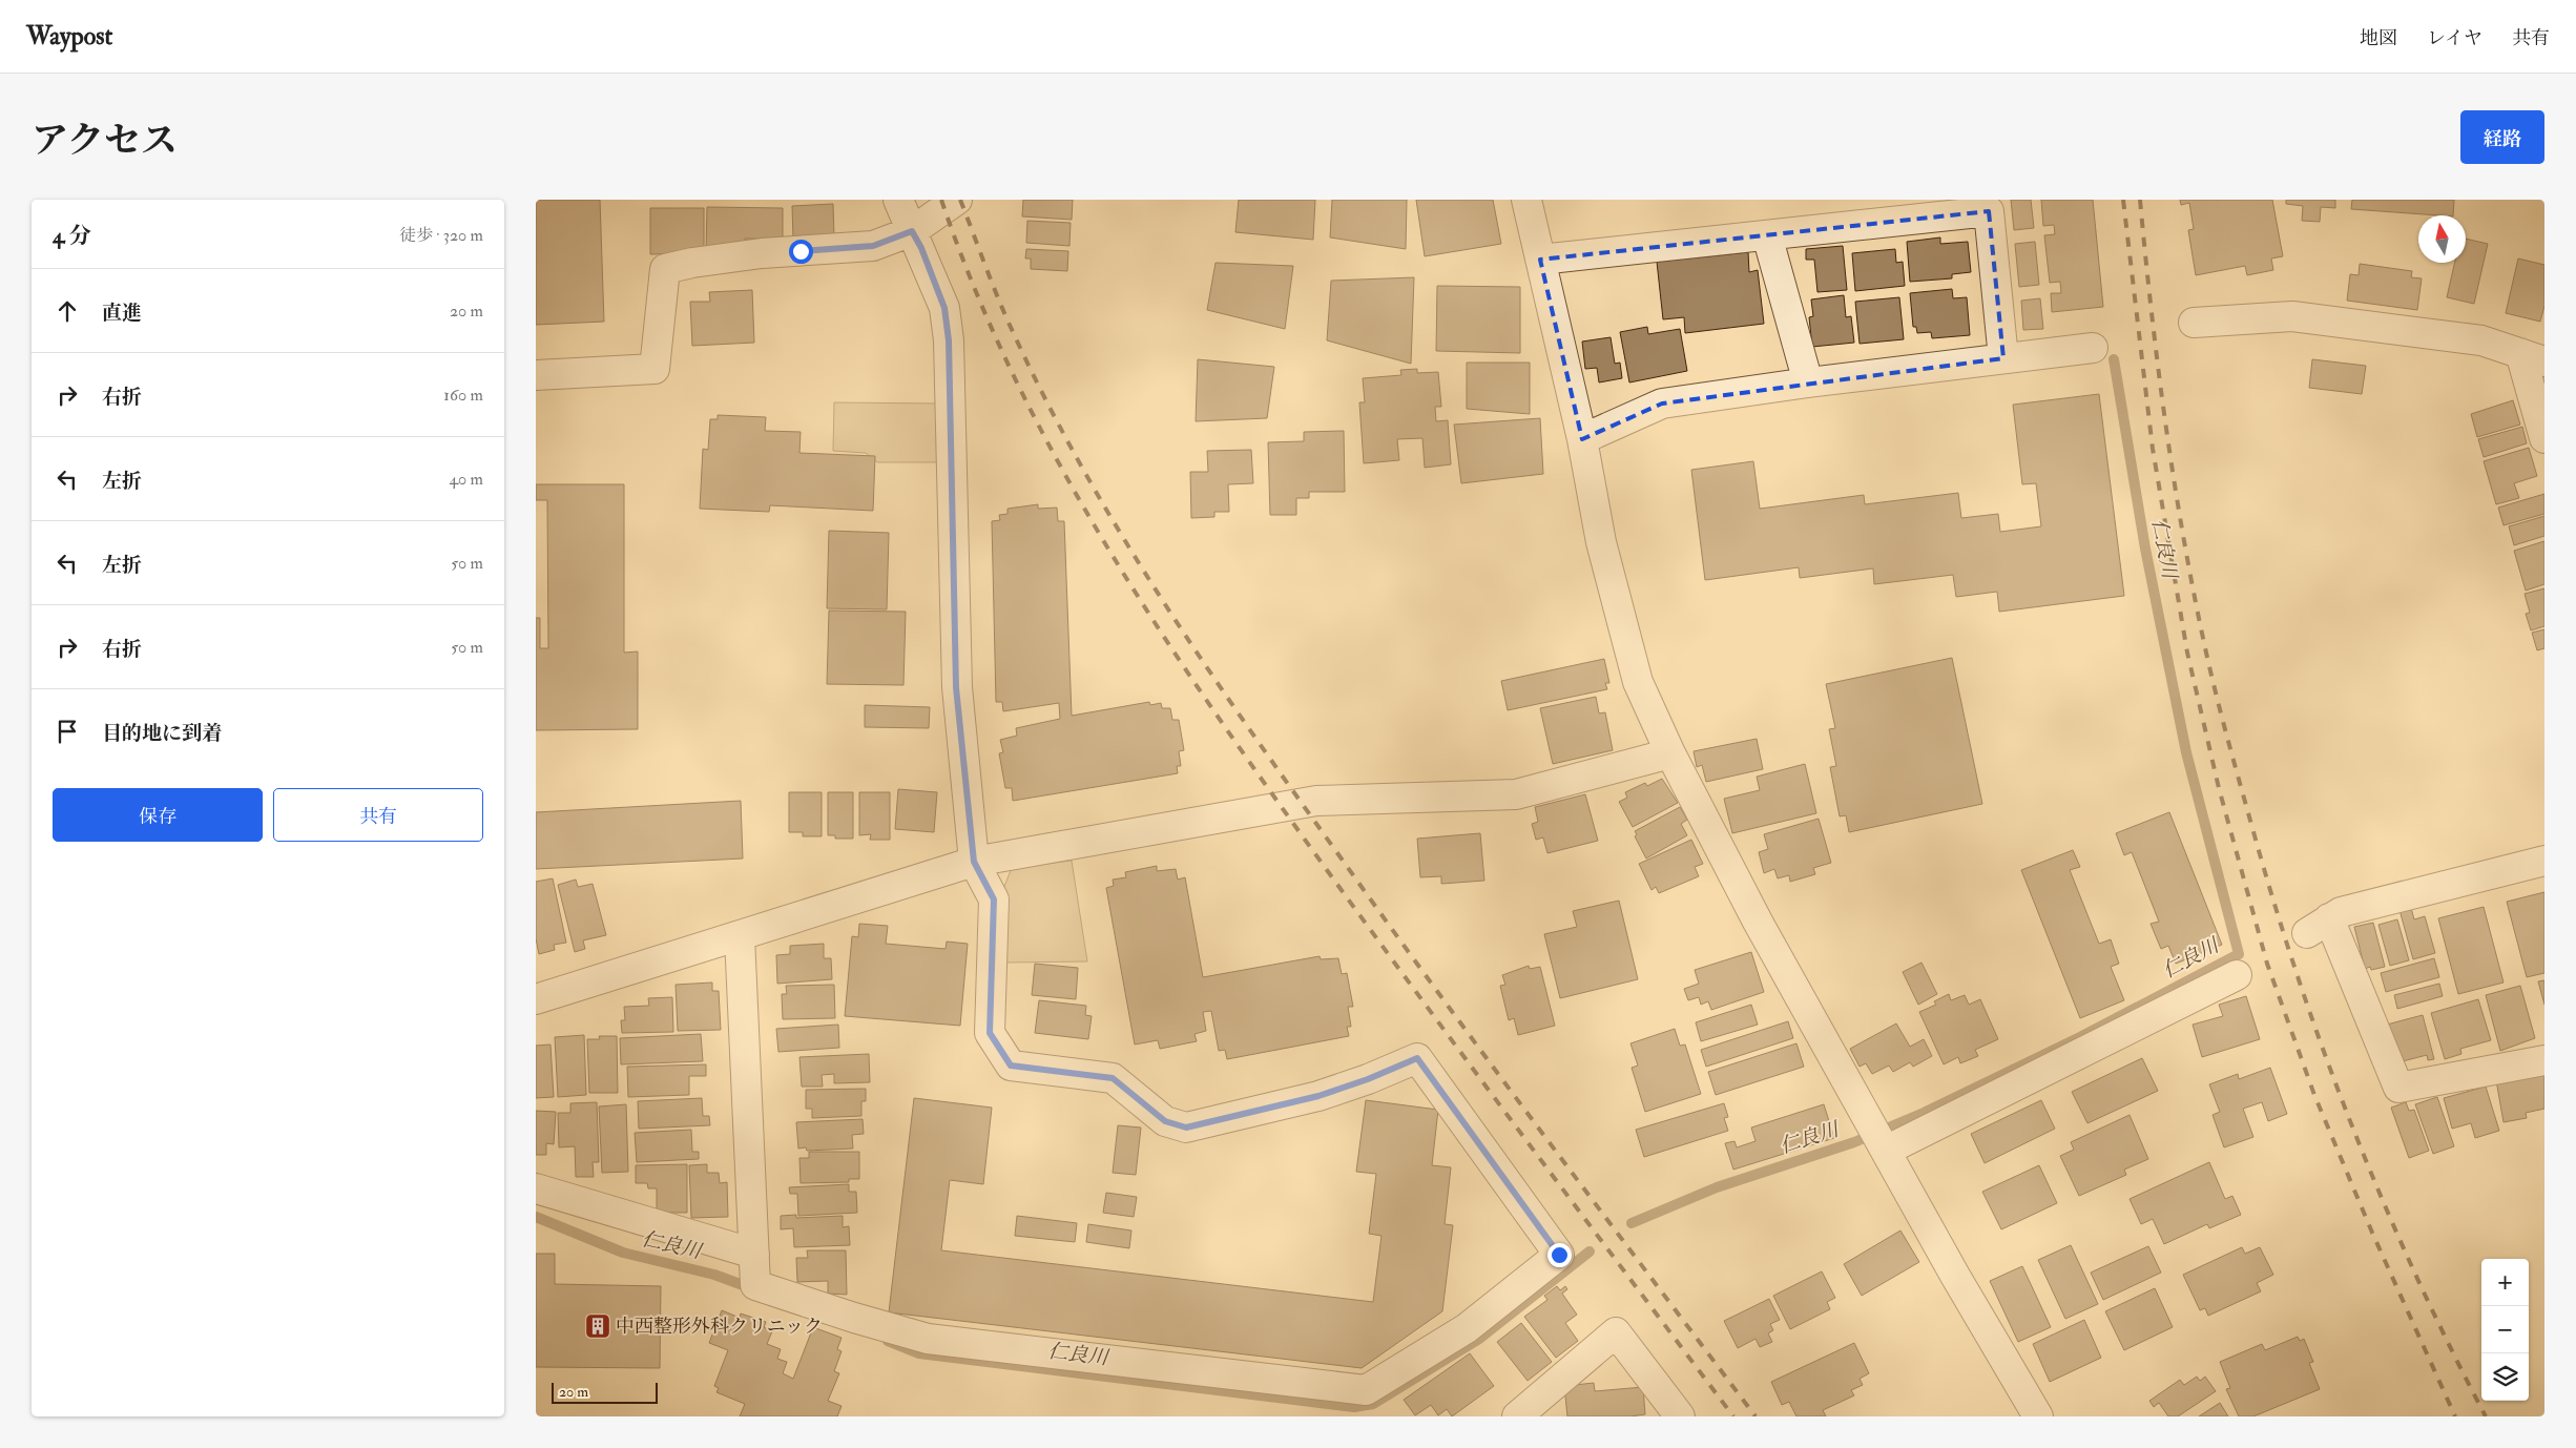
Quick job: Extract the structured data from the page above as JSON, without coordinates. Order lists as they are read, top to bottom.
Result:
{
  "water": ["仁良川"],
  "places": {
    "building": ["中西整形外科クリニック"]
  },
  "scale_bar": "20 m",
  "north": "top",
  "page": {
    "header": "Waypost",
    "nav": ["地図", "レイヤ", "共有"],
    "title": "アクセス",
    "buttons": [
      "経路",
      ["保存", "共有"]
    ],
    "heading": ["4 分", "徒歩 · 320 m"],
    "list": [
      ["直進", "20 m"],
      ["右折", "160 m"],
      ["左折", "40 m"],
      ["左折", "50 m"],
      ["右折", "50 m"],
      "目的地に到着"
    ],
    "map_buttons": ["+", "−"],
    "scale": "20 m"
  }
}
